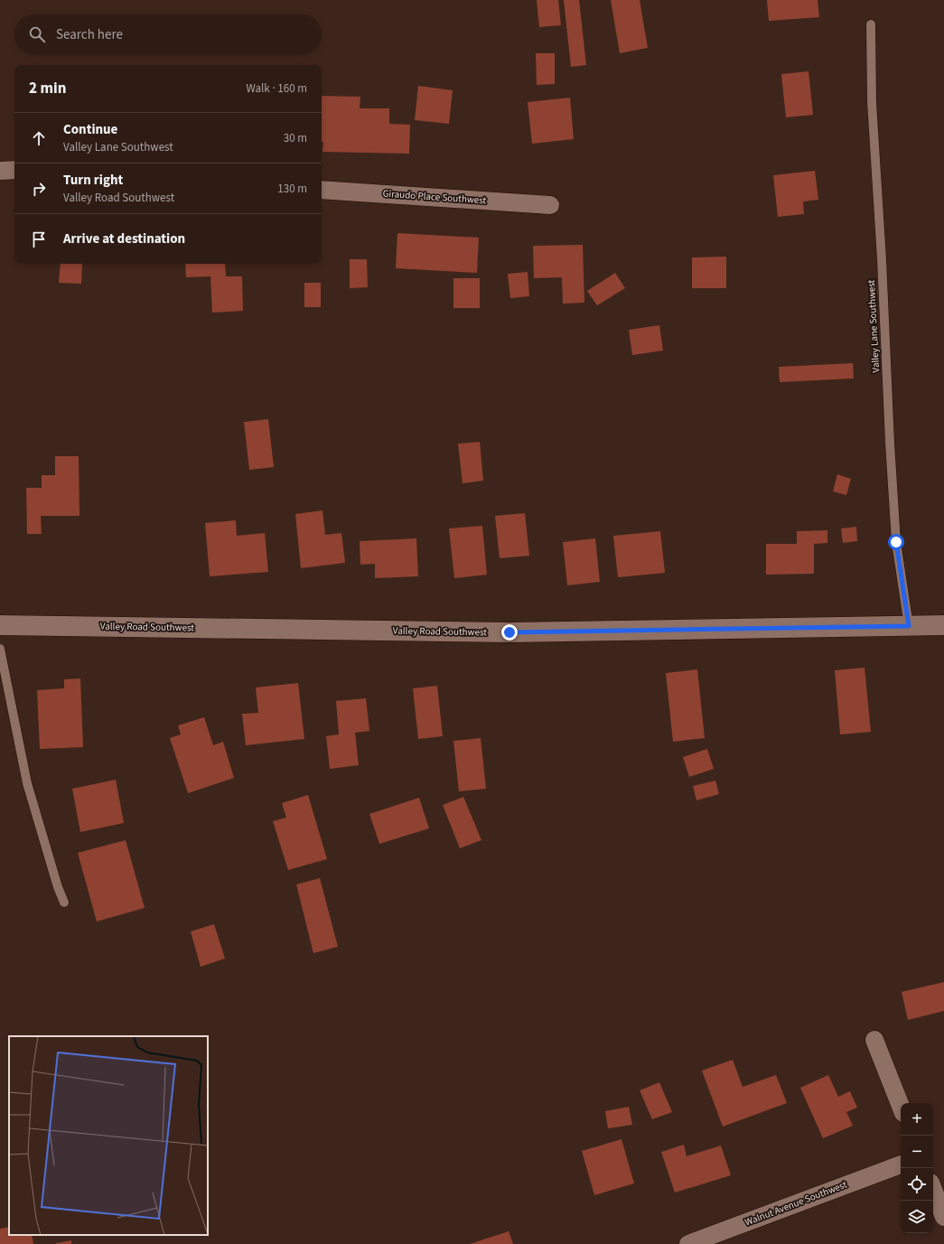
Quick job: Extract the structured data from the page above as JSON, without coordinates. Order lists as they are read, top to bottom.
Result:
{
  "streets": {
    "street": ["Giraudo Place Southwest", "Valley Road Southwest", "Walnut Avenue Southwest"],
    "lane": ["Valley Lane Southwest"]
  },
  "crossings": [
    ["Valley Lane Southwest", "Valley Road Southwest"]
  ],
  "page": {
    "search": "Search here",
    "heading": ["2 min", "Walk · 160 m"],
    "list": [
      ["Continue", "Valley Lane Southwest", "30 m"],
      ["Turn right", "Valley Road Southwest", "130 m"],
      "Arrive at destination"
    ],
    "map_buttons": ["+", "−"]
  }
}
